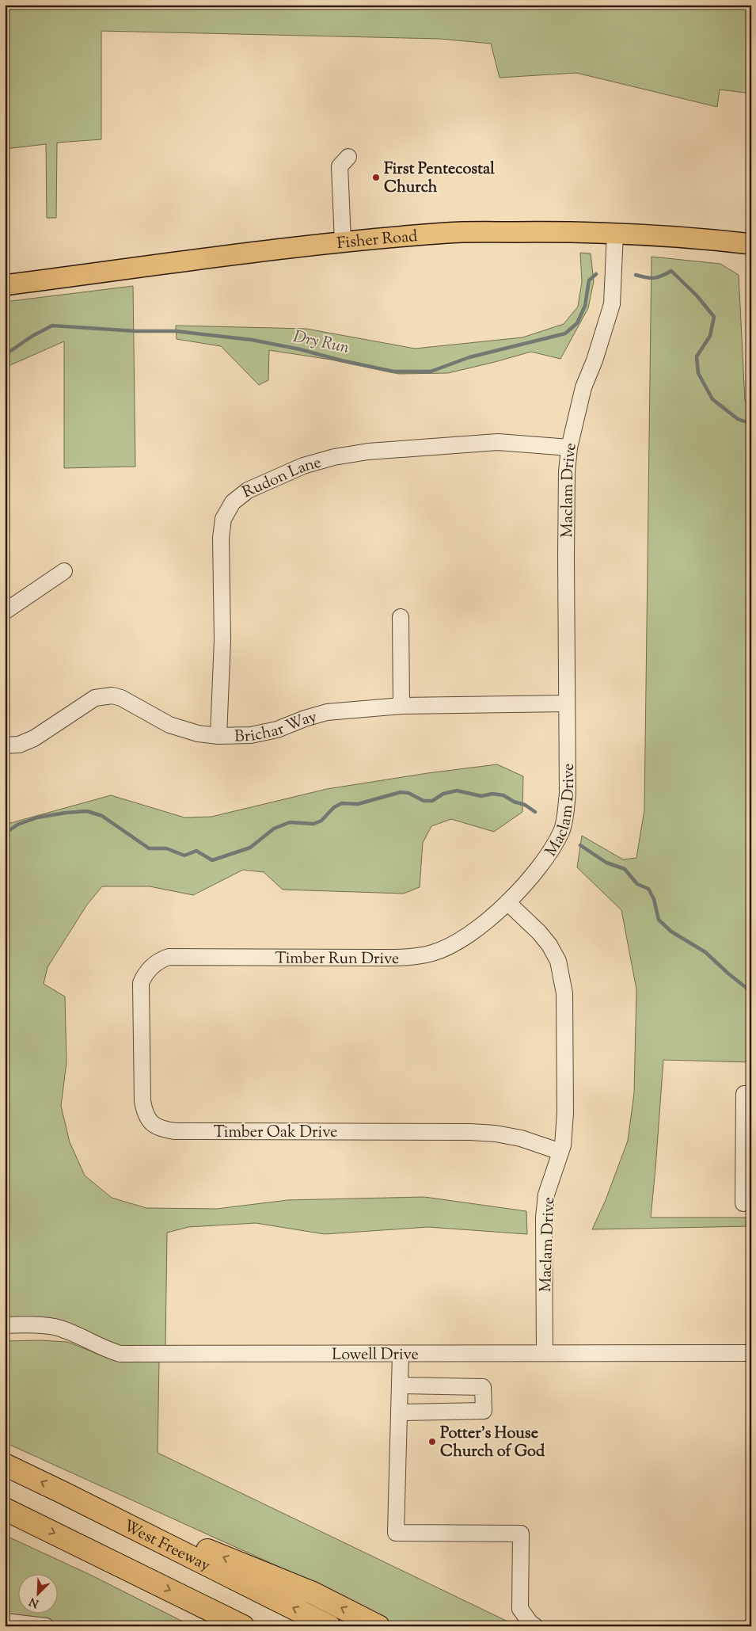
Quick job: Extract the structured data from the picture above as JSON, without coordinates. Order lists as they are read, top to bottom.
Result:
{
  "streets": {
    "highway": ["West Freeway"],
    "main road": ["Fisher Road"],
    "street": [
      "Rudon Lane",
      "Maclam Drive",
      "Brichar Way",
      "Timber Run Drive",
      "Timber Oak Drive",
      "Lowell Drive"
    ]
  },
  "crossings": [
    ["Fisher Road", "Maclam Drive"],
    ["Rudon Lane", "Maclam Drive"],
    ["Rudon Lane", "Brichar Way"],
    ["Maclam Drive", "Brichar Way"],
    ["Maclam Drive", "Timber Run Drive"],
    ["Maclam Drive", "Timber Oak Drive"],
    ["Maclam Drive", "Lowell Drive"],
    ["Timber Run Drive", "Timber Oak Drive"]
  ],
  "water": ["Dry Run"],
  "places": ["First Pentecostal Church", "Potter's House Church of God"],
  "north": "bottom left"
}
